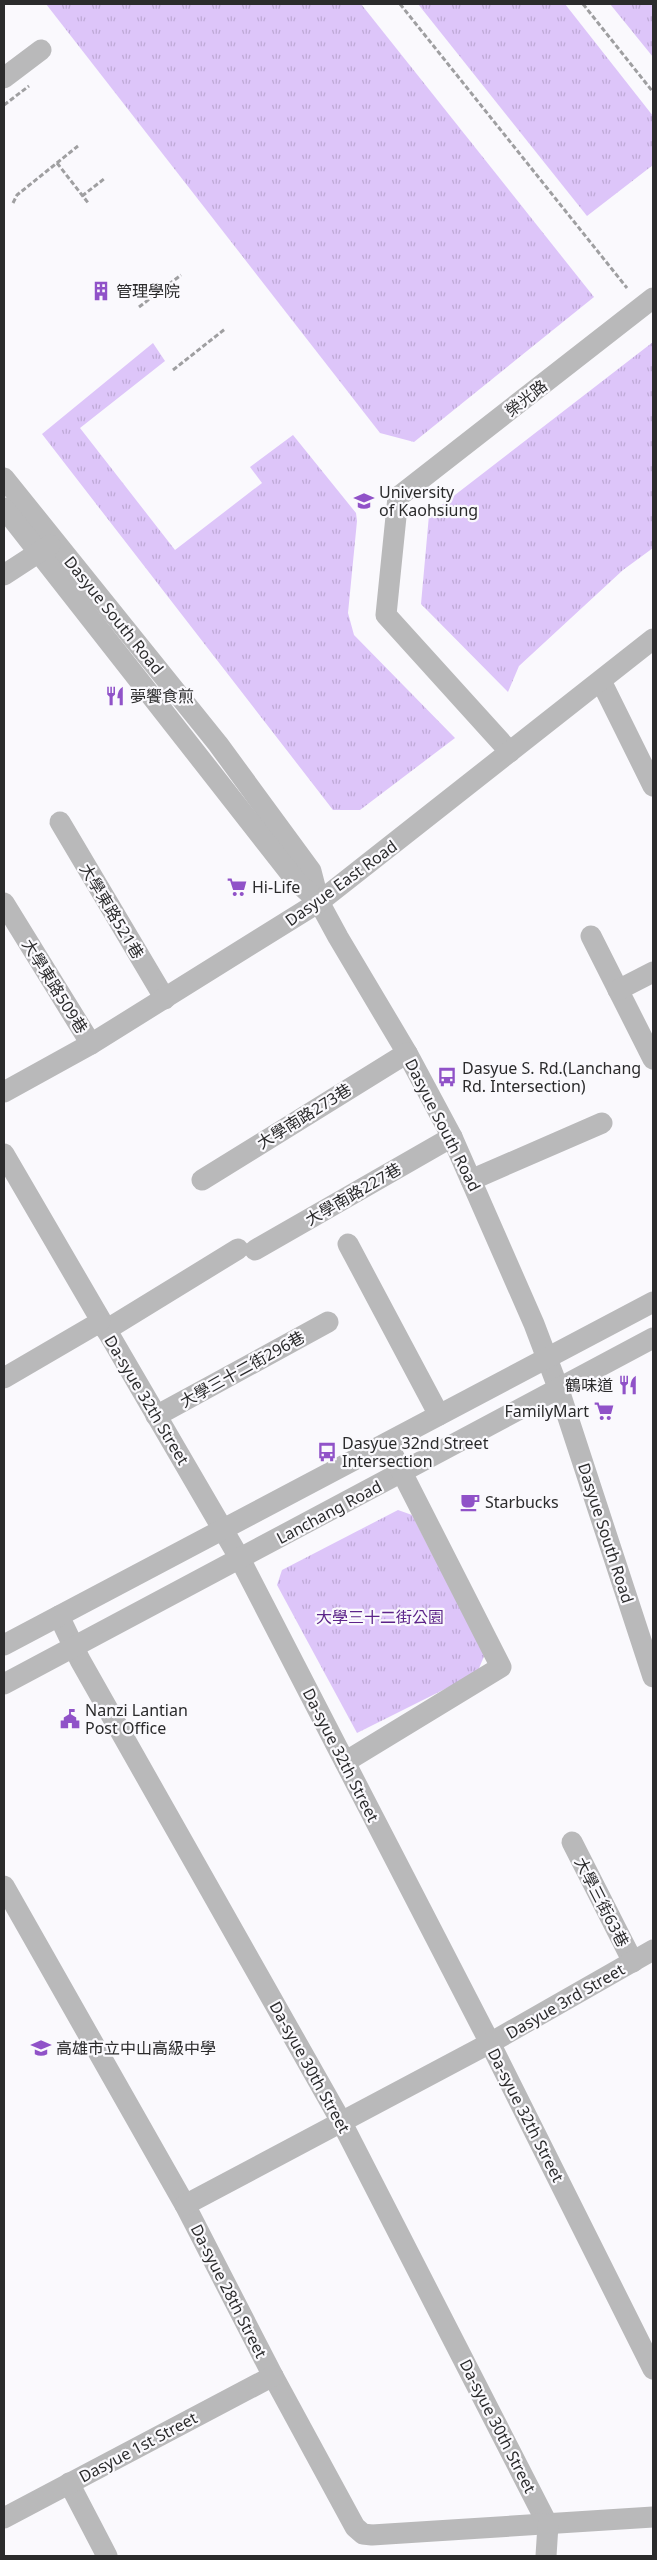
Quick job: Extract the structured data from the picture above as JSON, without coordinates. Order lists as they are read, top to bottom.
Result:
{
  "streets": {
    "street": [
      "榮光路",
      "Dasyue South Road",
      "Dasyue East Road",
      "大學東路521巷",
      "大學東路509巷",
      "大學南路273巷",
      "大學南路227巷",
      "大學三十二街296巷",
      "Da-syue 32th Street",
      "Lanchang Road",
      "大學三街63巷",
      "Dasyue 3rd Street",
      "Da-syue 30th Street",
      "Da-syue 28th Street",
      "Dasyue 1st Street"
    ]
  },
  "crossings": [
    ["榮光路", "Dasyue East Road"],
    ["Dasyue South Road", "Dasyue East Road"],
    ["Dasyue South Road", "大學南路273巷"],
    ["Dasyue South Road", "大學南路227巷"],
    ["Dasyue South Road", "Lanchang Road"],
    ["Dasyue East Road", "大學東路521巷"],
    ["Dasyue East Road", "大學東路509巷"],
    ["大學南路227巷", "Da-syue 32th Street"],
    ["大學三十二街296巷", "Da-syue 32th Street"],
    ["Da-syue 32th Street", "Lanchang Road"],
    ["Da-syue 32th Street", "Dasyue 3rd Street"],
    ["Lanchang Road", "Da-syue 30th Street"],
    ["大學三街63巷", "Dasyue 3rd Street"],
    ["Dasyue 3rd Street", "Da-syue 30th Street"],
    ["Dasyue 3rd Street", "Da-syue 28th Street"],
    ["Da-syue 30th Street", "Da-syue 28th Street"],
    ["Da-syue 28th Street", "Dasyue 1st Street"]
  ],
  "parks": ["大學三十二街公園"],
  "places": {
    "building": ["管理學院"],
    "school or university": ["University of Kaohsiung", "高雄市立中山高級中學"],
    "restaurant": ["夢饗食煎", "鶴味道"],
    "supermarket": ["Hi-Life", "FamilyMart"],
    "bus stop": ["Dasyue S. Rd.(Lanchang Rd. Intersection)", "Dasyue 32nd Street Intersection"],
    "cafe": ["Starbucks"],
    "public building": ["Nanzi Lantian Post Office"]
  }
}
